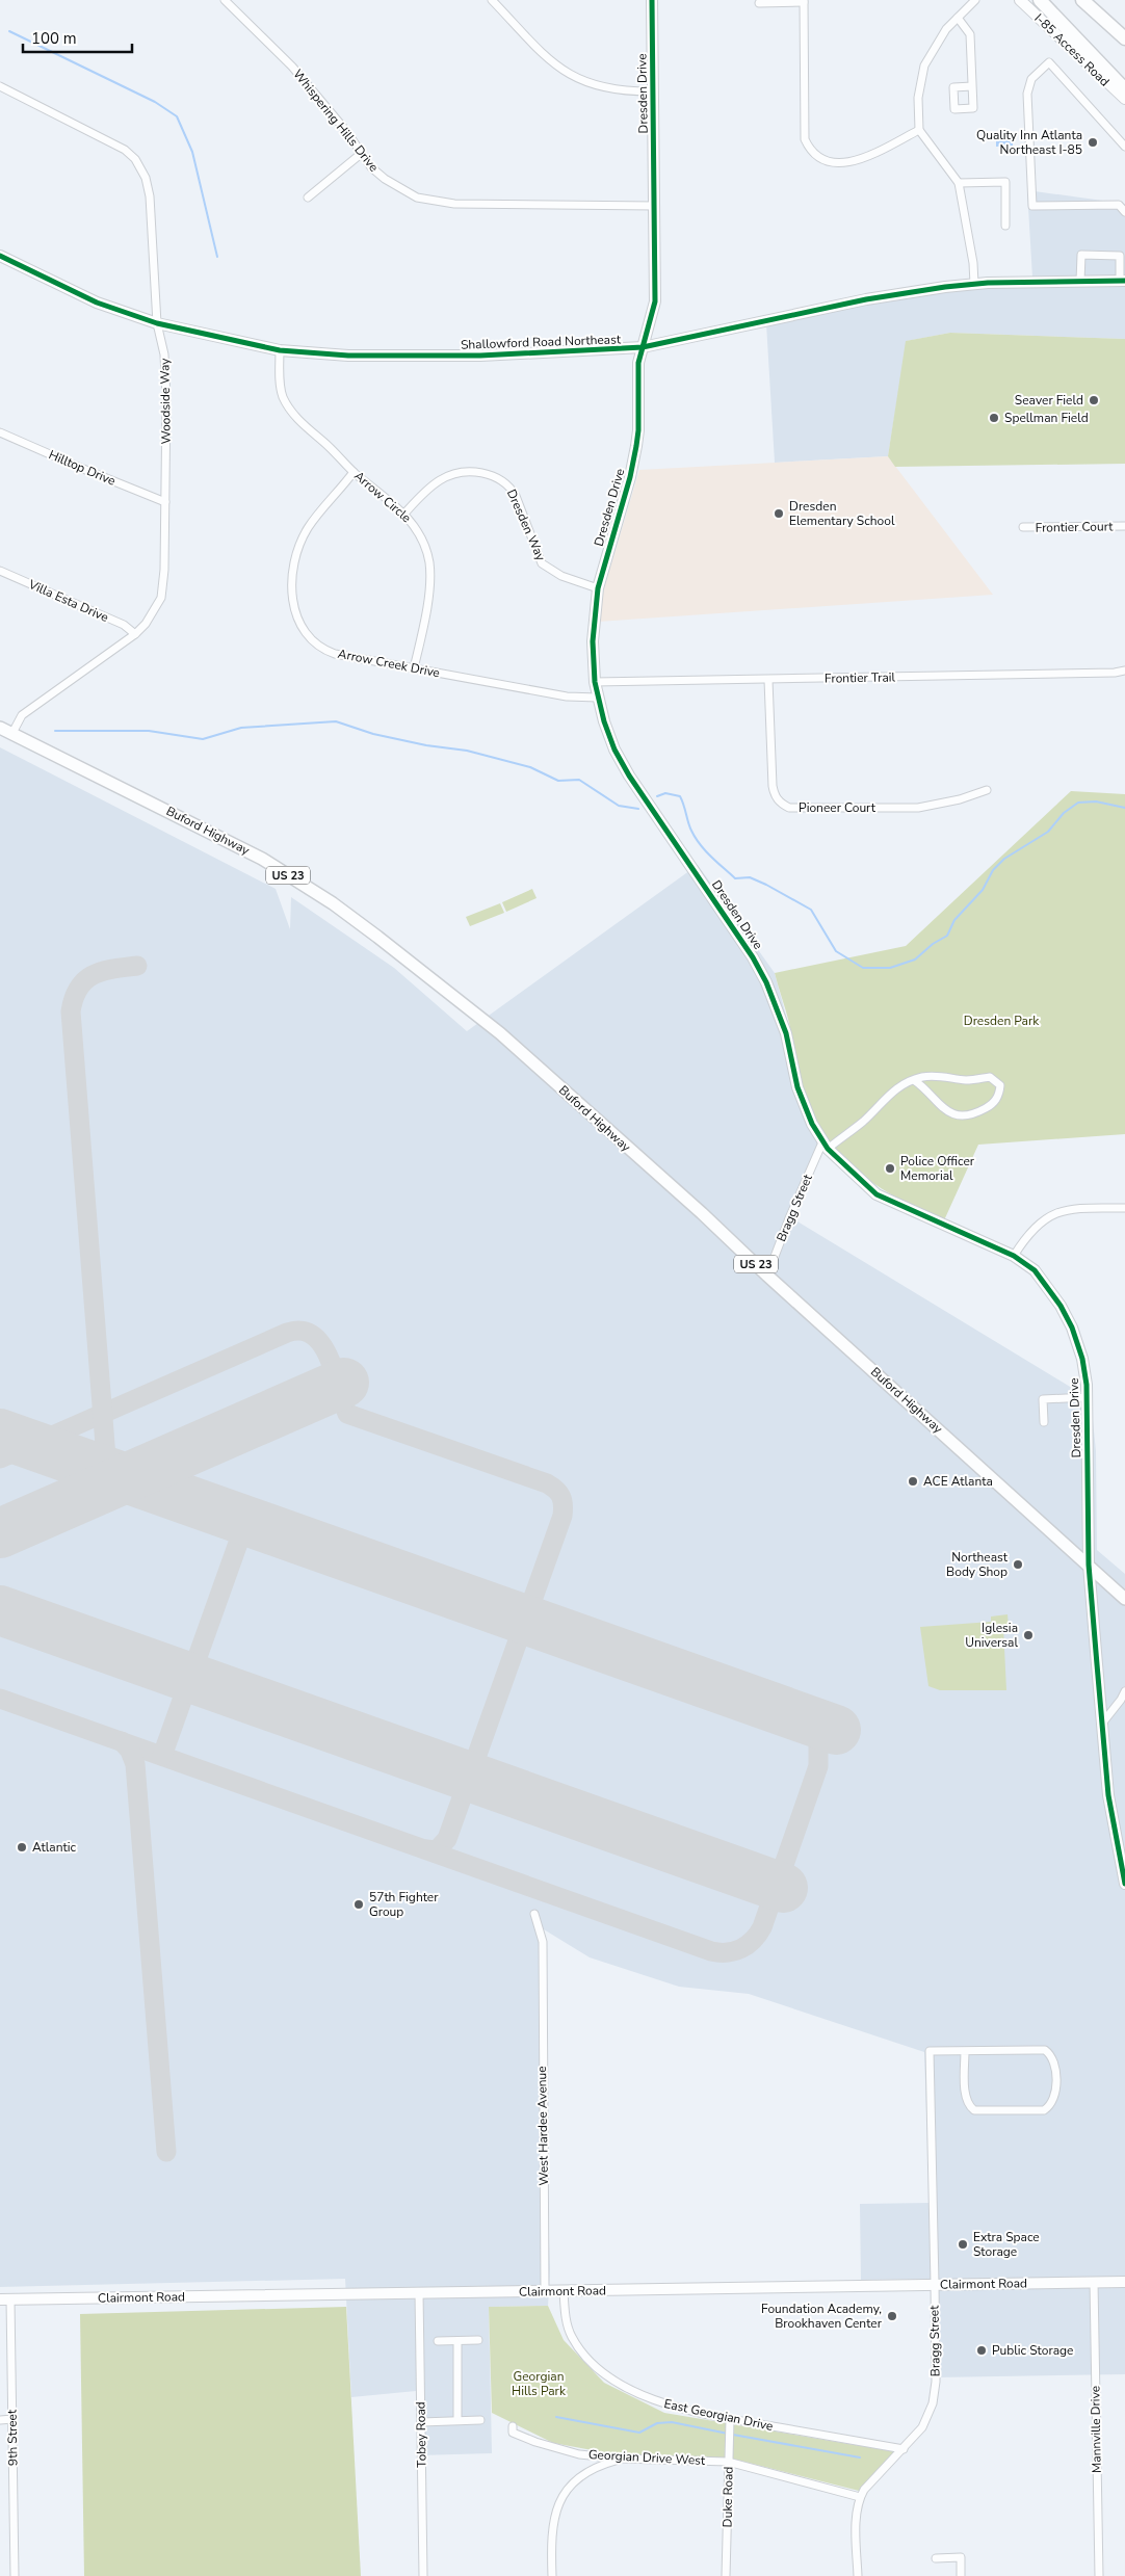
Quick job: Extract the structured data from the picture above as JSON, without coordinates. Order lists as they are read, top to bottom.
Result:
{
  "streets": {
    "main road": ["Buford Highway", "US 23"],
    "street": [
      "I-85 Access Road",
      "Dresden Drive",
      "Whispering Hills Drive",
      "Shallowford Road Northeast",
      "Woodside Way",
      "Hilltop Drive",
      "Arrow Circle",
      "Dresden Way",
      "Frontier Court",
      "Villa Esta Drive",
      "Arrow Creek Drive",
      "Frontier Trail",
      "Pioneer Court",
      "Bragg Street",
      "West Hardee Avenue",
      "Clairmont Road",
      "East Georgian Drive",
      "Mannville Drive",
      "Tobey Road",
      "9th Street",
      "Georgian Drive West",
      "Duke Road"
    ]
  },
  "crossings": [
    ["Dresden Drive", "Whispering Hills Drive"],
    ["Dresden Drive", "Shallowford Road Northeast"],
    ["Dresden Drive", "Dresden Way"],
    ["Dresden Drive", "Arrow Creek Drive"],
    ["Dresden Drive", "Frontier Trail"],
    ["Dresden Drive", "Buford Highway"],
    ["Dresden Drive", "Bragg Street"],
    ["Shallowford Road Northeast", "Woodside Way"],
    ["Shallowford Road Northeast", "Arrow Circle"],
    ["Woodside Way", "Hilltop Drive"],
    ["Woodside Way", "Villa Esta Drive"],
    ["Woodside Way", "Buford Highway"],
    ["Arrow Circle", "Dresden Way"],
    ["Arrow Circle", "Arrow Creek Drive"],
    ["Dresden Way", "Arrow Creek Drive"],
    ["Frontier Trail", "Pioneer Court"],
    ["Buford Highway", "Bragg Street"],
    ["Bragg Street", "Clairmont Road"],
    ["Bragg Street", "East Georgian Drive"],
    ["Bragg Street", "Georgian Drive West"],
    ["West Hardee Avenue", "Clairmont Road"],
    ["Clairmont Road", "East Georgian Drive"],
    ["Clairmont Road", "Mannville Drive"],
    ["Clairmont Road", "Tobey Road"],
    ["Clairmont Road", "9th Street"],
    ["East Georgian Drive", "Duke Road"],
    ["Georgian Drive West", "Duke Road"]
  ],
  "parks": ["Dresden Park", "Georgian Hills Park"],
  "places": [
    "Quality Inn Atlanta Northeast I-85",
    "Seaver Field",
    "Spellman Field",
    "Dresden Elementary School",
    "Police Officer Memorial",
    "ACE Atlanta",
    "Northeast Body Shop",
    "Iglesia Universal",
    "Atlantic",
    "57th Fighter Group",
    "Extra Space Storage",
    "Foundation Academy, Brookhaven Center",
    "Public Storage"
  ],
  "scale_bar": "100 m"
}
